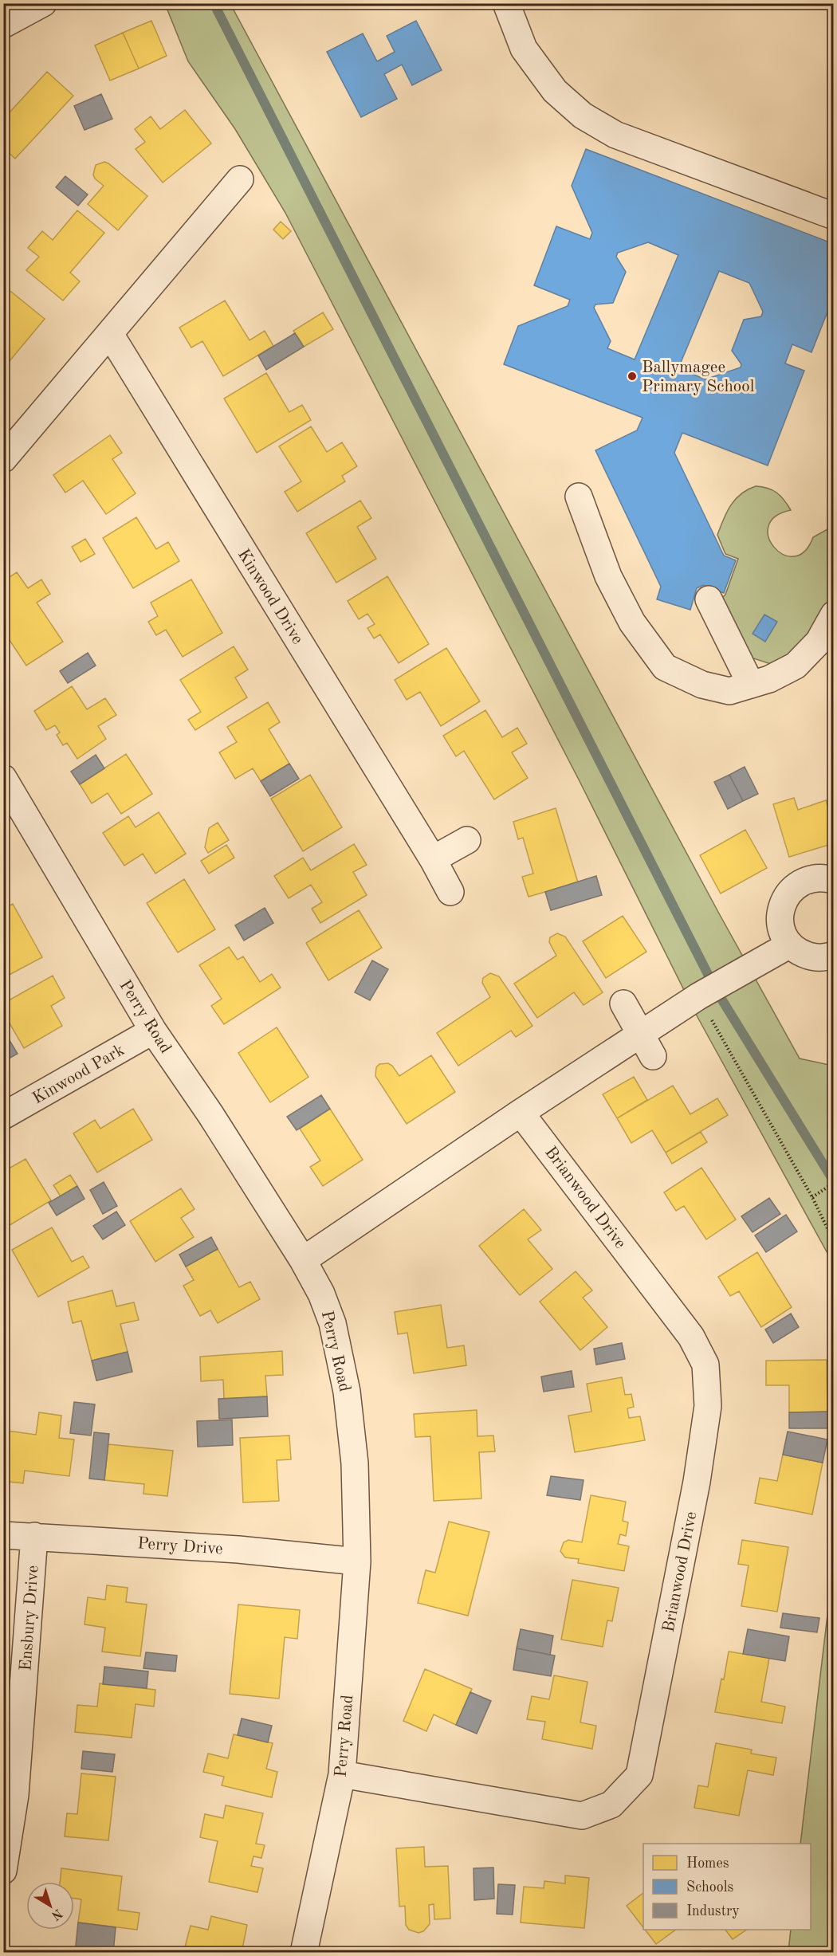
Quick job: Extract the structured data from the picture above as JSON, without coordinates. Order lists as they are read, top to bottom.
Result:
{
  "streets": {
    "street": [
      "Kinwood Drive",
      "Perry Road",
      "Kinwood Park",
      "Brianwood Drive",
      "Perry Drive",
      "Ensbury Drive"
    ]
  },
  "crossings": [
    ["Perry Road", "Kinwood Park"],
    ["Perry Road", "Brianwood Drive"],
    ["Perry Road", "Perry Drive"],
    ["Perry Drive", "Ensbury Drive"]
  ],
  "places": ["Ballymagee Primary School"],
  "legend": ["Homes", "Schools", "Industry"],
  "north": "bottom right"
}
